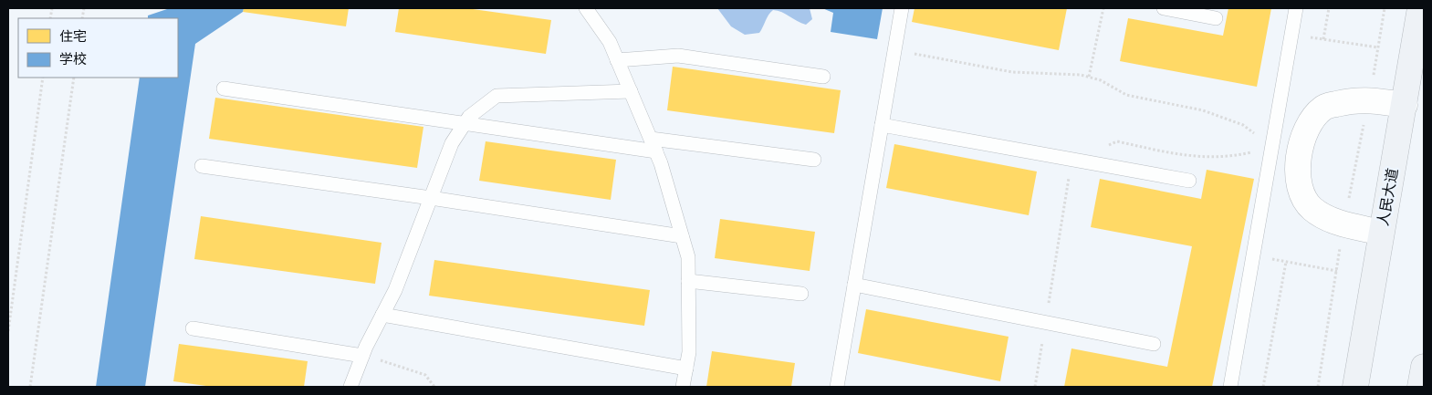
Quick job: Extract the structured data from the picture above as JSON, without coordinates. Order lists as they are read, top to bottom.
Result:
{
  "streets": {
    "main road": ["人民大道"]
  },
  "legend": ["住宅", "学校"]
}
